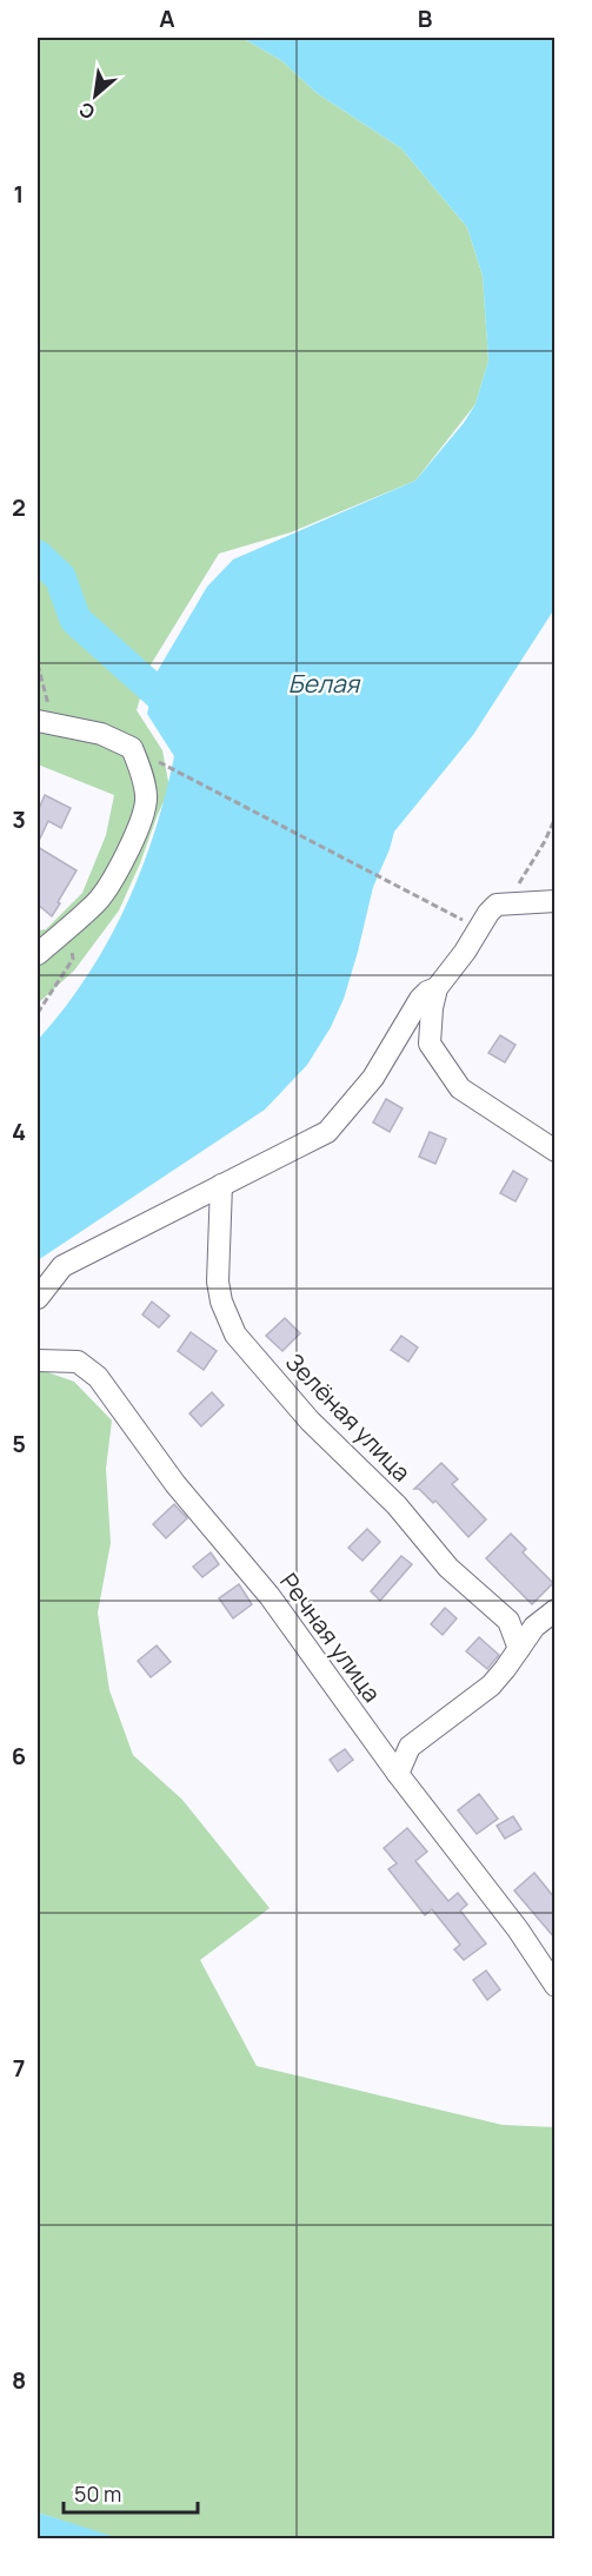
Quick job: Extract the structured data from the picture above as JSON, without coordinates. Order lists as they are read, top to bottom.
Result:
{
  "streets": {
    "street": ["Зелёная улица", "Речная улица"]
  },
  "water": ["Белая"],
  "scale_bar": "50 m",
  "north": "bottom left",
  "grid": {
    "columns": ["A", "B"],
    "rows": [
      "1",
      "2",
      "3",
      "4",
      "5",
      "6",
      "7",
      "8"
    ]
  }
}
